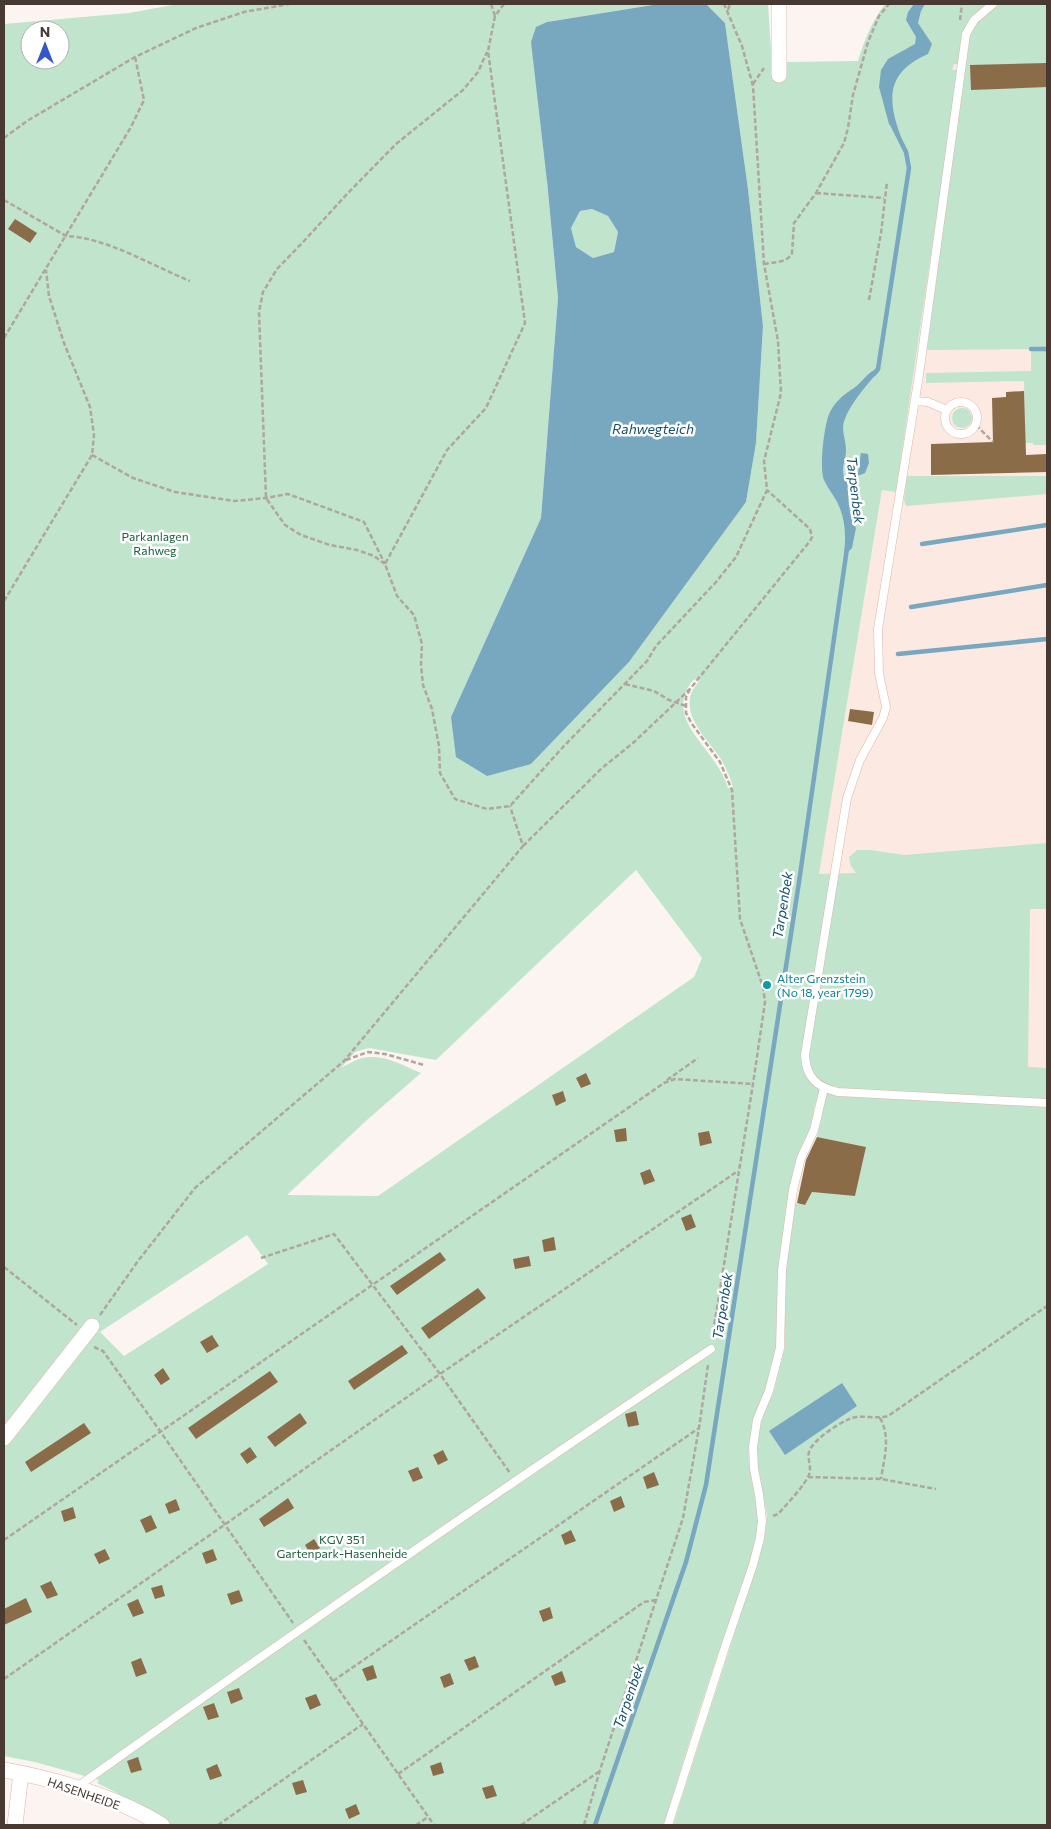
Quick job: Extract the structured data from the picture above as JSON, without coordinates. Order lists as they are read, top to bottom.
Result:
{
  "streets": {
    "street": ["HASENHEIDE"]
  },
  "water": ["Rahwegteich", "Tarpenbek"],
  "parks": ["Parkanlagen Rahweg", "KGV 351 Gartenpark-Hasenheide"],
  "places": ["Alter Grenzstein (No 18, year 1799)"],
  "north": "top"
}
